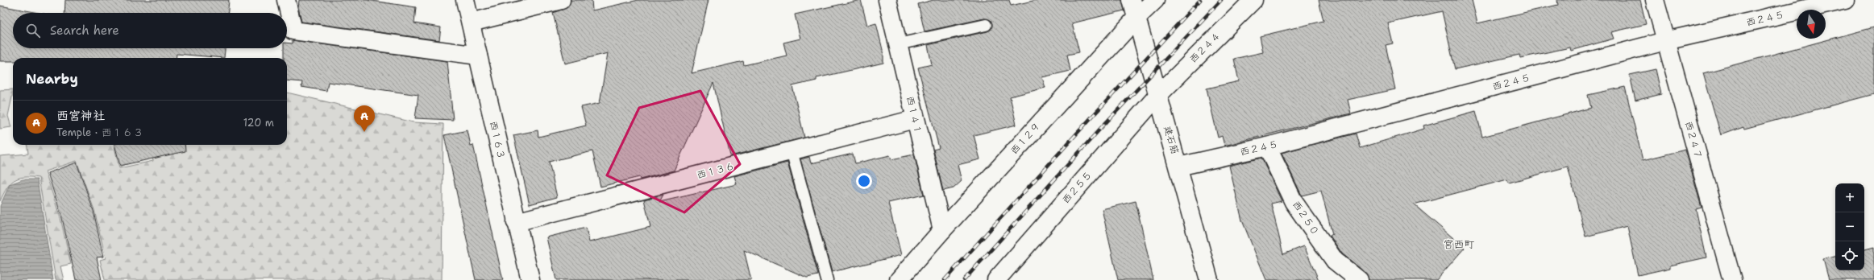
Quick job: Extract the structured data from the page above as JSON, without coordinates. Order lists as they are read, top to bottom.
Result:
{
  "streets": {
    "street": [
      "西２４５",
      "西２４４",
      "西１４１",
      "西１２９",
      "西１６３",
      "建石筋",
      "西２４７",
      "西１３６",
      "西２５５",
      "西２５０"
    ]
  },
  "crossings": [
    ["西２４５", "建石筋"],
    ["西２４５", "西２４７"],
    ["西２４５", "西２５０"],
    ["西２４４", "建石筋"],
    ["西２４４", "西２５５"],
    ["西１４１", "西１２９"],
    ["西１４１", "西１３６"],
    ["西１２９", "建石筋"],
    ["西１６３", "西１３６"],
    ["建石筋", "西２５５"]
  ],
  "districts": ["宮西町"],
  "north": "bottom",
  "page": {
    "search": "Search here",
    "heading": "Nearby",
    "list": [
      {
        "mark": "A",
        "name": "西宮神社",
        "note": "Temple · 西１６３",
        "value": "120 m"
      }
    ],
    "pins": "A",
    "map_buttons": ["+", "−"]
  }
}
